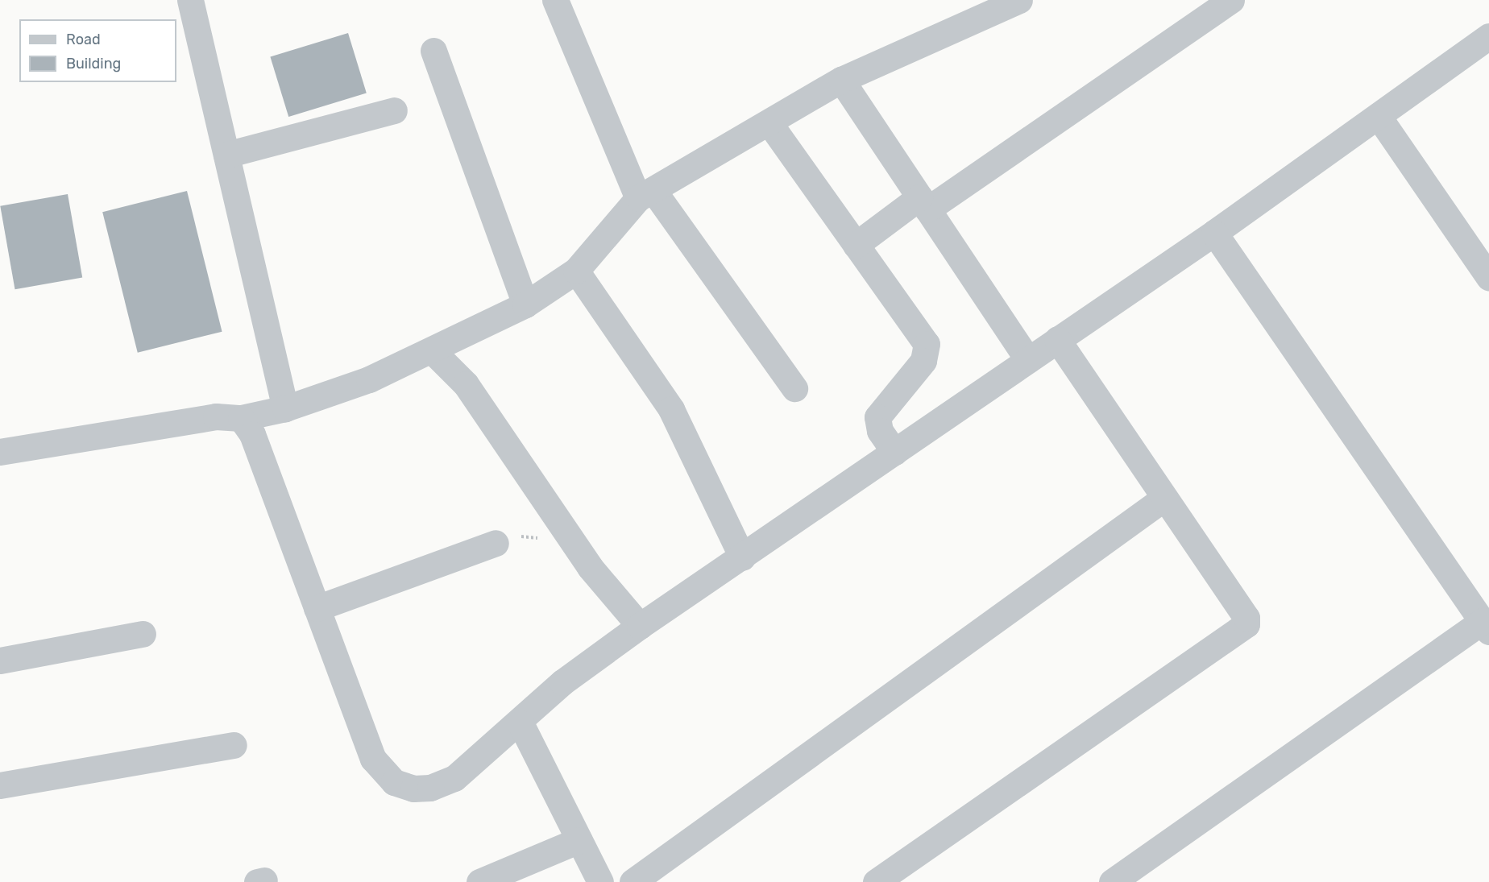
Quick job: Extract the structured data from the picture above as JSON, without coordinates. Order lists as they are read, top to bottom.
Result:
{
  "legend": ["Road", "Building"]
}
